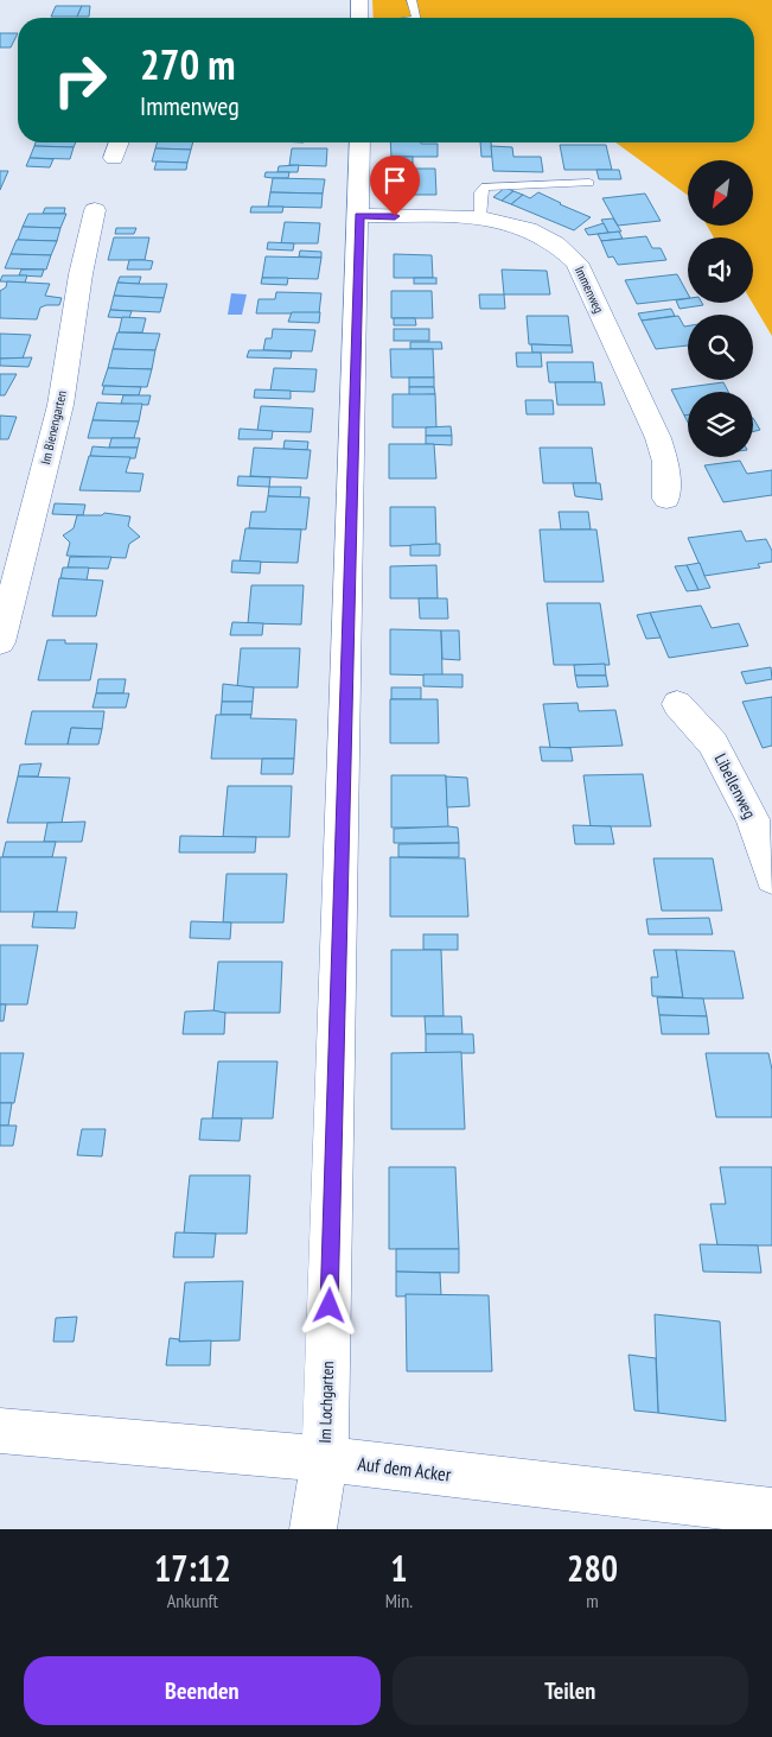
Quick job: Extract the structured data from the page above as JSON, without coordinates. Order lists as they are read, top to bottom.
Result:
{
  "streets": {
    "street": [
      "Immenweg",
      "Im Bienengarten",
      "Libellenweg",
      "Im Lochgarten",
      "Auf dem Acker"
    ]
  },
  "crossings": [
    ["Immenweg", "Im Lochgarten"],
    ["Im Lochgarten", "Auf dem Acker"]
  ],
  "north": "bottom left",
  "page": {
    "turn": ["270 m", "Immenweg"],
    "eta": [
      "17:12",
      "Ankunft",
      "1",
      "Min.",
      "280",
      "m"
    ],
    "buttons": ["Beenden", "Teilen"]
  }
}
